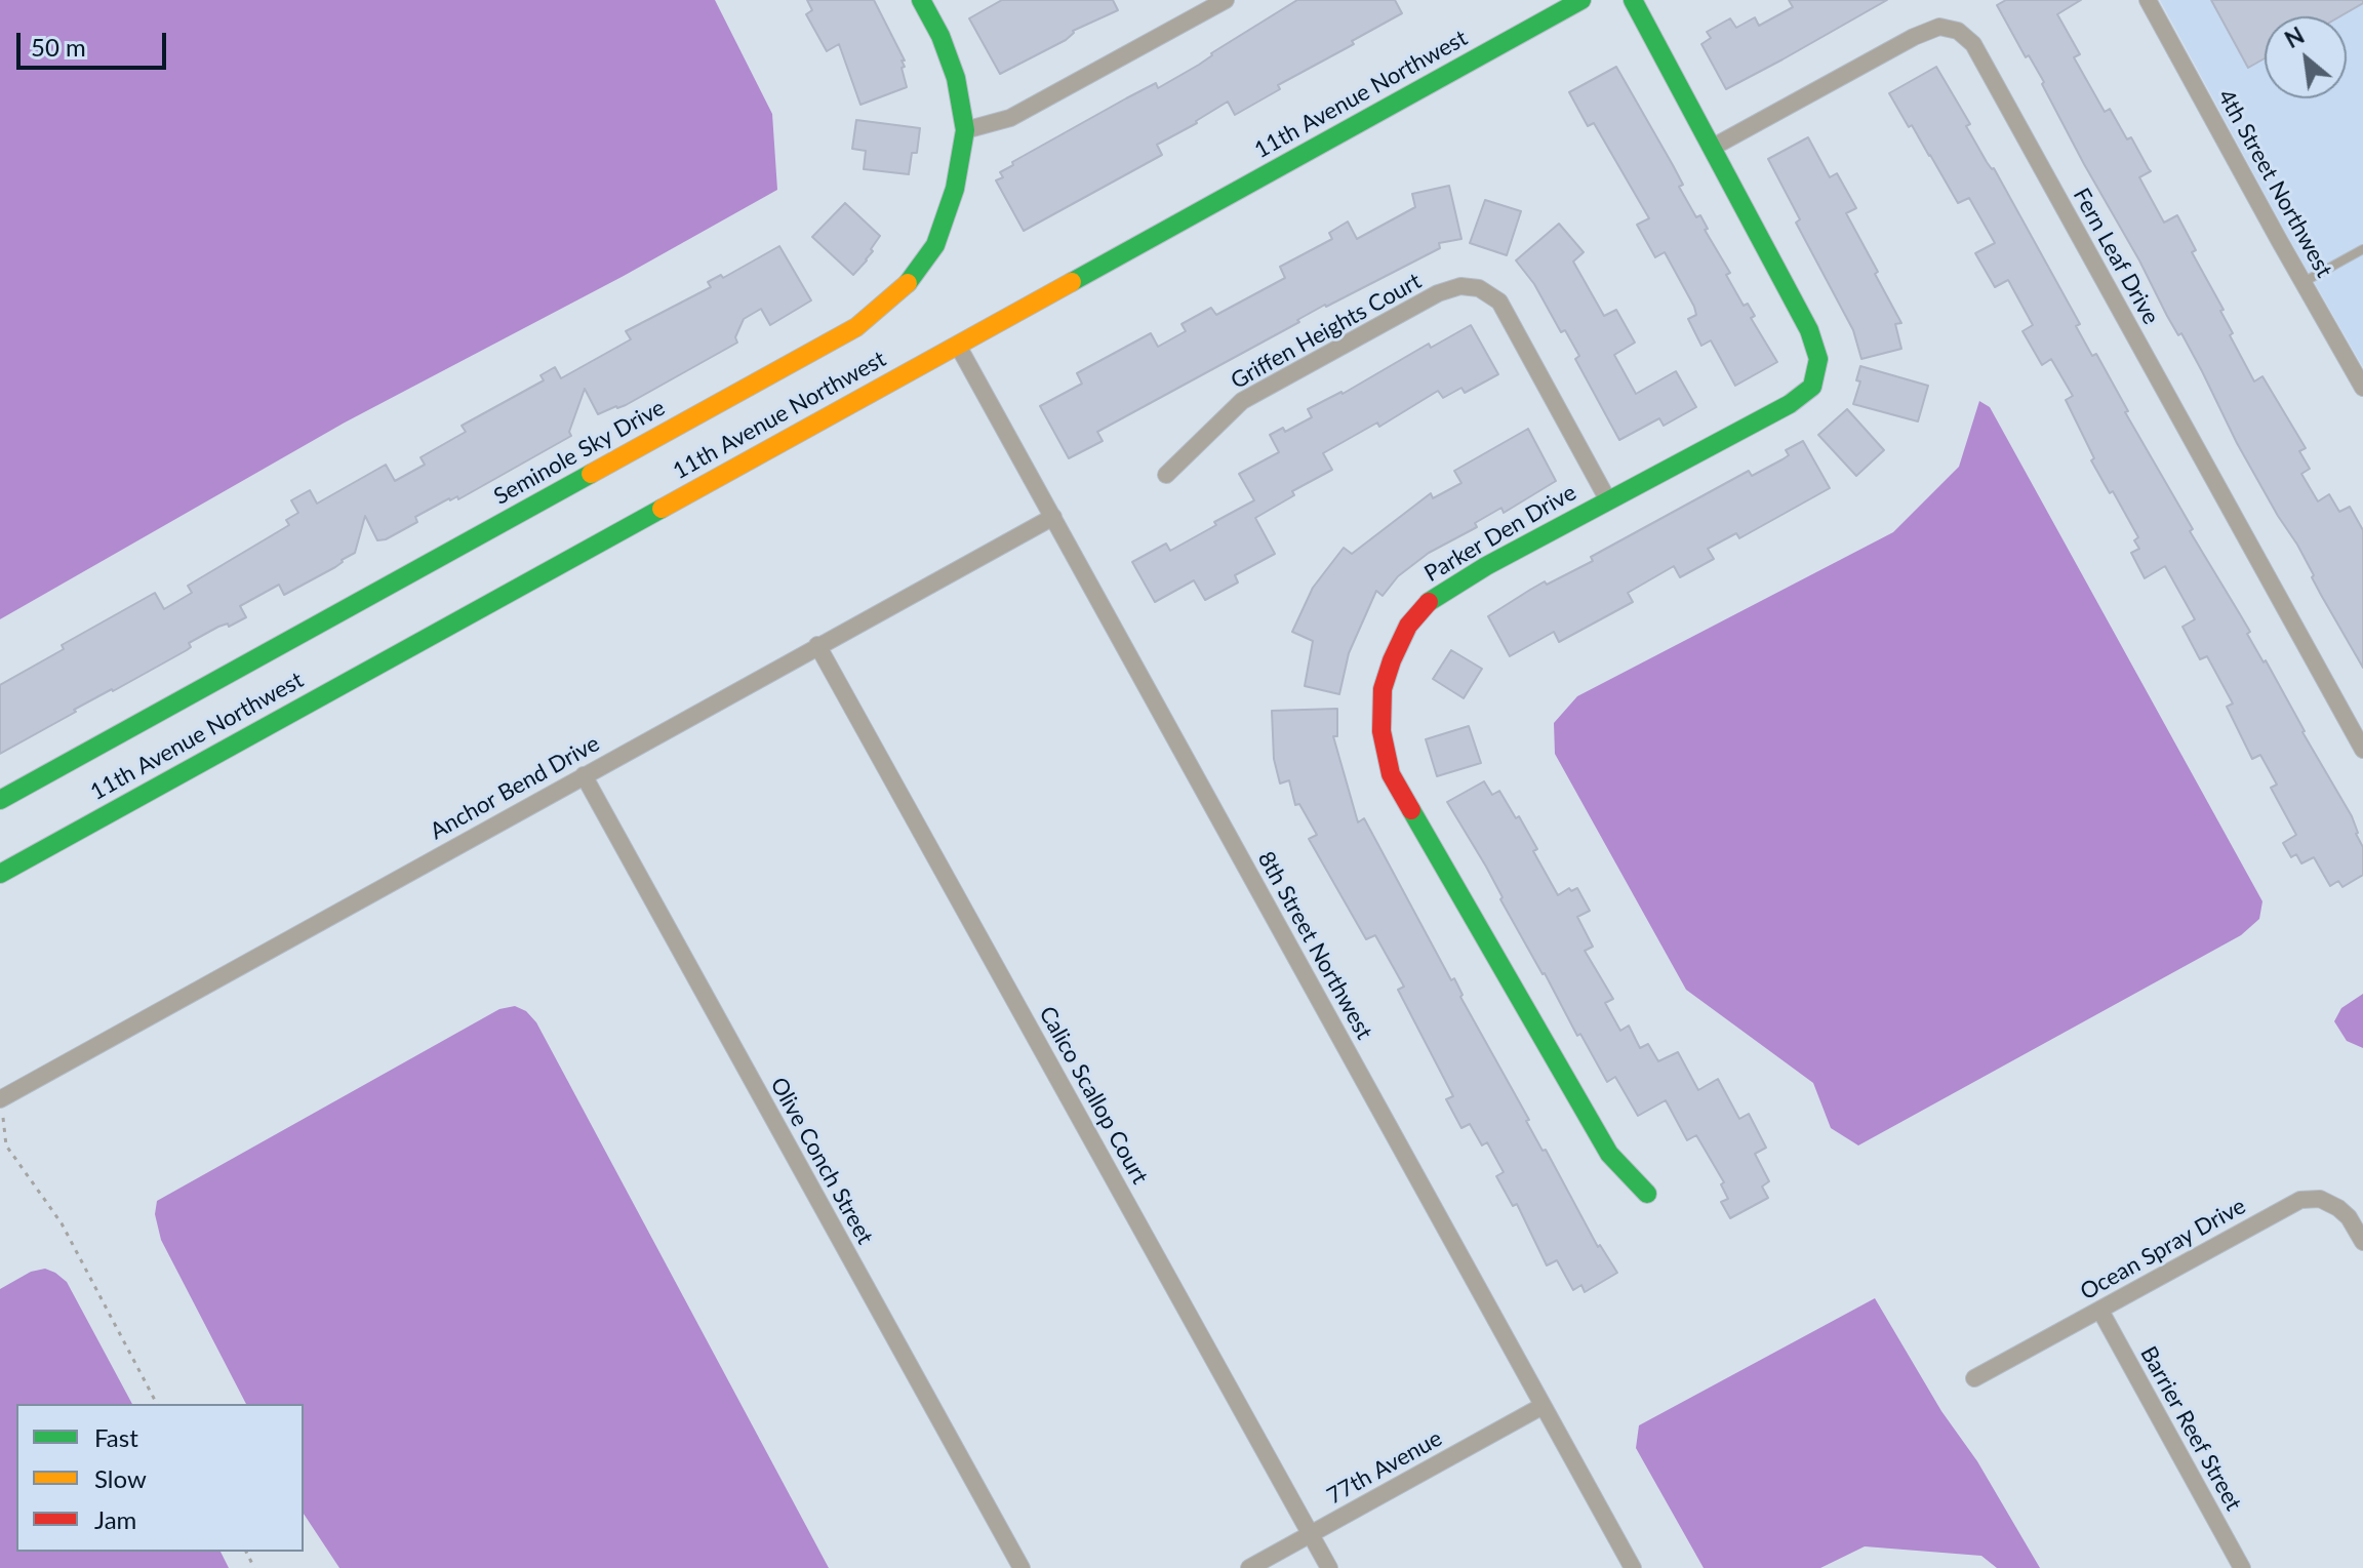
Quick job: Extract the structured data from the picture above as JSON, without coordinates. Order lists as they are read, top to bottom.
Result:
{
  "streets": {
    "street": [
      "11th Avenue Northwest",
      "4th Street Northwest",
      "Fern Leaf Drive",
      "Griffen Heights Court",
      "Seminole Sky Drive",
      "Parker Den Drive",
      "Anchor Bend Drive",
      "8th Street Northwest",
      "Calico Scallop Court",
      "Olive Conch Street",
      "Ocean Spray Drive",
      "Barrier Reef Street",
      "77th Avenue"
    ]
  },
  "crossings": [
    ["11th Avenue Northwest", "8th Street Northwest"],
    ["Fern Leaf Drive", "Parker Den Drive"],
    ["Griffen Heights Court", "Parker Den Drive"],
    ["Anchor Bend Drive", "8th Street Northwest"],
    ["Anchor Bend Drive", "Calico Scallop Court"],
    ["Anchor Bend Drive", "Olive Conch Street"],
    ["8th Street Northwest", "77th Avenue"],
    ["Calico Scallop Court", "77th Avenue"],
    ["Ocean Spray Drive", "Barrier Reef Street"]
  ],
  "legend": ["Fast", "Slow", "Jam"],
  "scale_bar": "50 m",
  "north": "top left"
}
